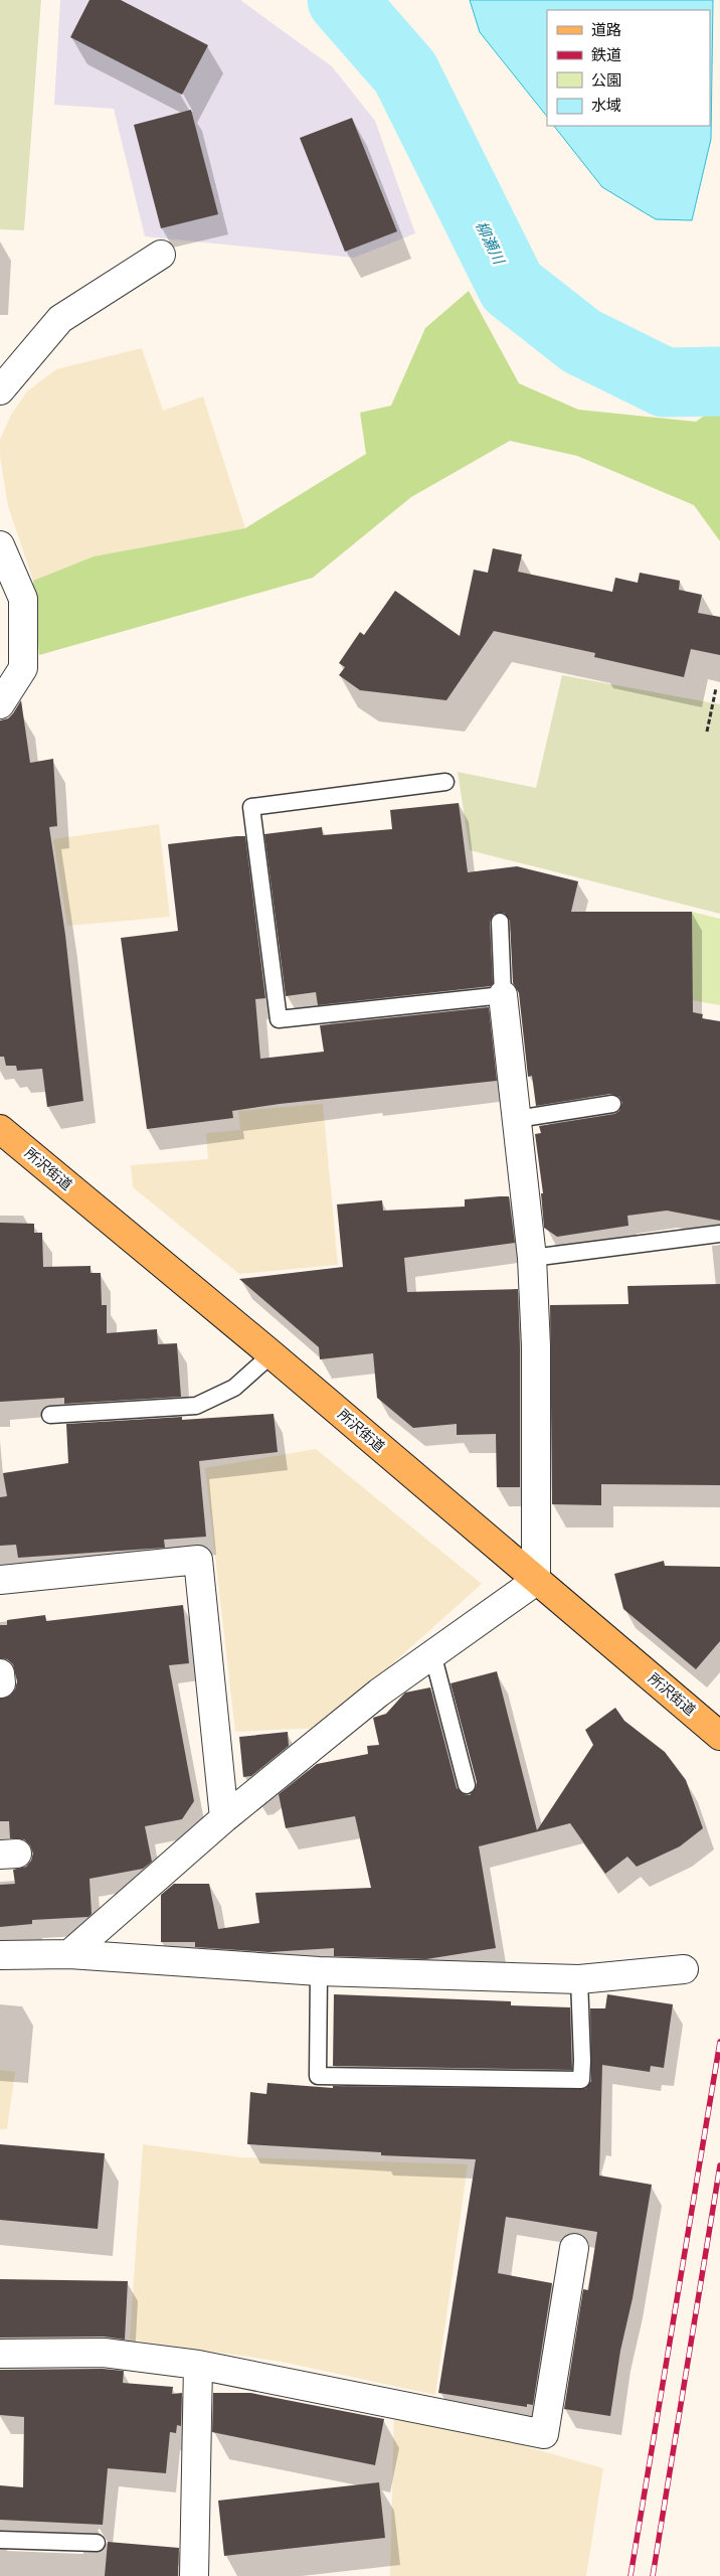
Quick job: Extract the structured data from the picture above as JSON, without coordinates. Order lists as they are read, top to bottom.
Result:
{
  "streets": {
    "main road": ["所沢街道"]
  },
  "water": ["柳瀬川"],
  "legend": [
    "道路",
    "鉄道",
    "公園",
    "水域"
  ]
}
